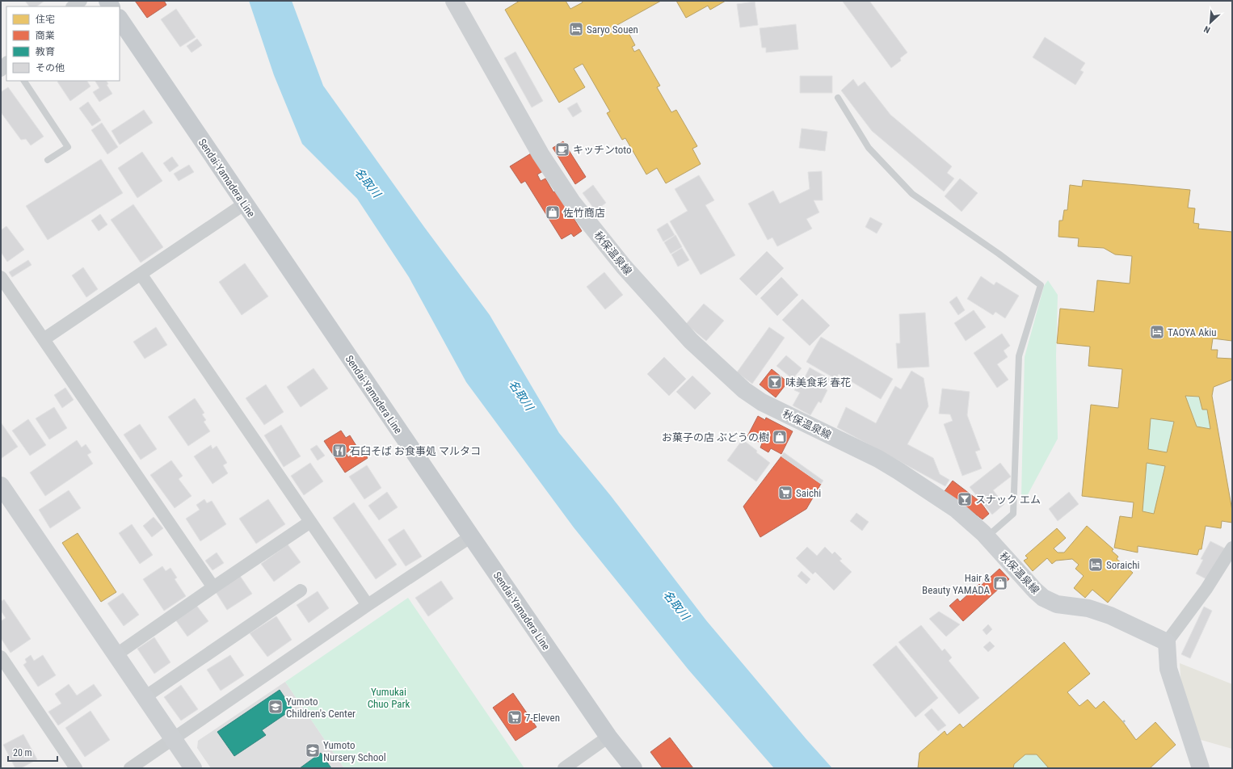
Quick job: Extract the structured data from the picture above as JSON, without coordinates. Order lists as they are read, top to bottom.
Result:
{
  "streets": {
    "main road": ["Sendai-Yamadera Line", "秋保温泉線"]
  },
  "water": ["名取川"],
  "parks": ["Yumukai Chuo Park"],
  "places": {
    "hotel": ["Saryo Souen", "TAOYA Akiu", "Soraichi"],
    "cafe": ["キッチンtoto"],
    "shop": ["佐竹商店", "お菓子の店 ぶどうの樹", "Hair & Beauty YAMADA"],
    "bar": ["味美食彩 春花", "スナック エム"],
    "restaurant": ["石臼そば お食事処 マルタコ"],
    "supermarket": ["Saichi", "7-Eleven"],
    "school or university": ["Yumoto Children's Center", "Yumoto Nursery School"]
  },
  "legend": [
    "住宅",
    "商業",
    "教育",
    "その他"
  ],
  "scale_bar": "20 m",
  "north": "bottom left"
}
